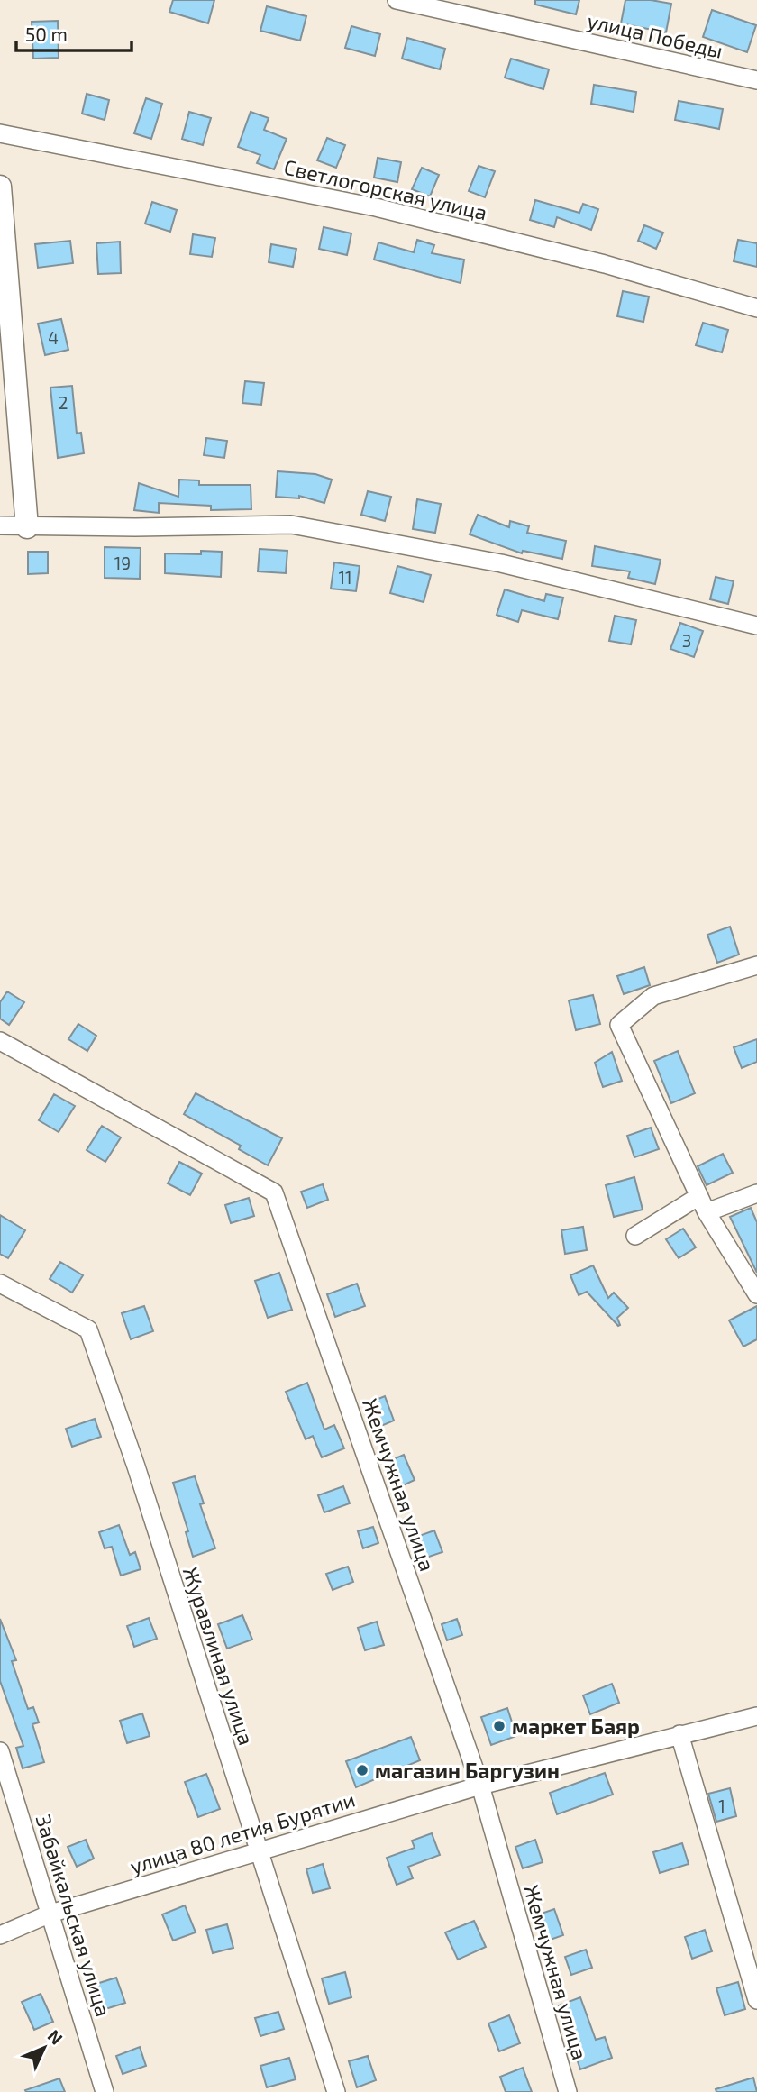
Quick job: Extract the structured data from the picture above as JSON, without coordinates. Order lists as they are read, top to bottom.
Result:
{
  "streets": {
    "street": [
      "улица Победы",
      "Светлогорская улица",
      "Жемчужная улица",
      "Журавлиная улица",
      "улица 80 летия Бурятии",
      "Забайкальская улица"
    ]
  },
  "crossings": [
    ["Жемчужная улица", "улица 80 летия Бурятии"],
    ["Журавлиная улица", "улица 80 летия Бурятии"],
    ["улица 80 летия Бурятии", "Забайкальская улица"]
  ],
  "places": ["маркет Баяр", "магазин Баргузин"],
  "house_numbers": [
    "4",
    "2",
    "19",
    "11",
    "3",
    "1"
  ],
  "scale_bar": "50 m",
  "north": "top right"
}
